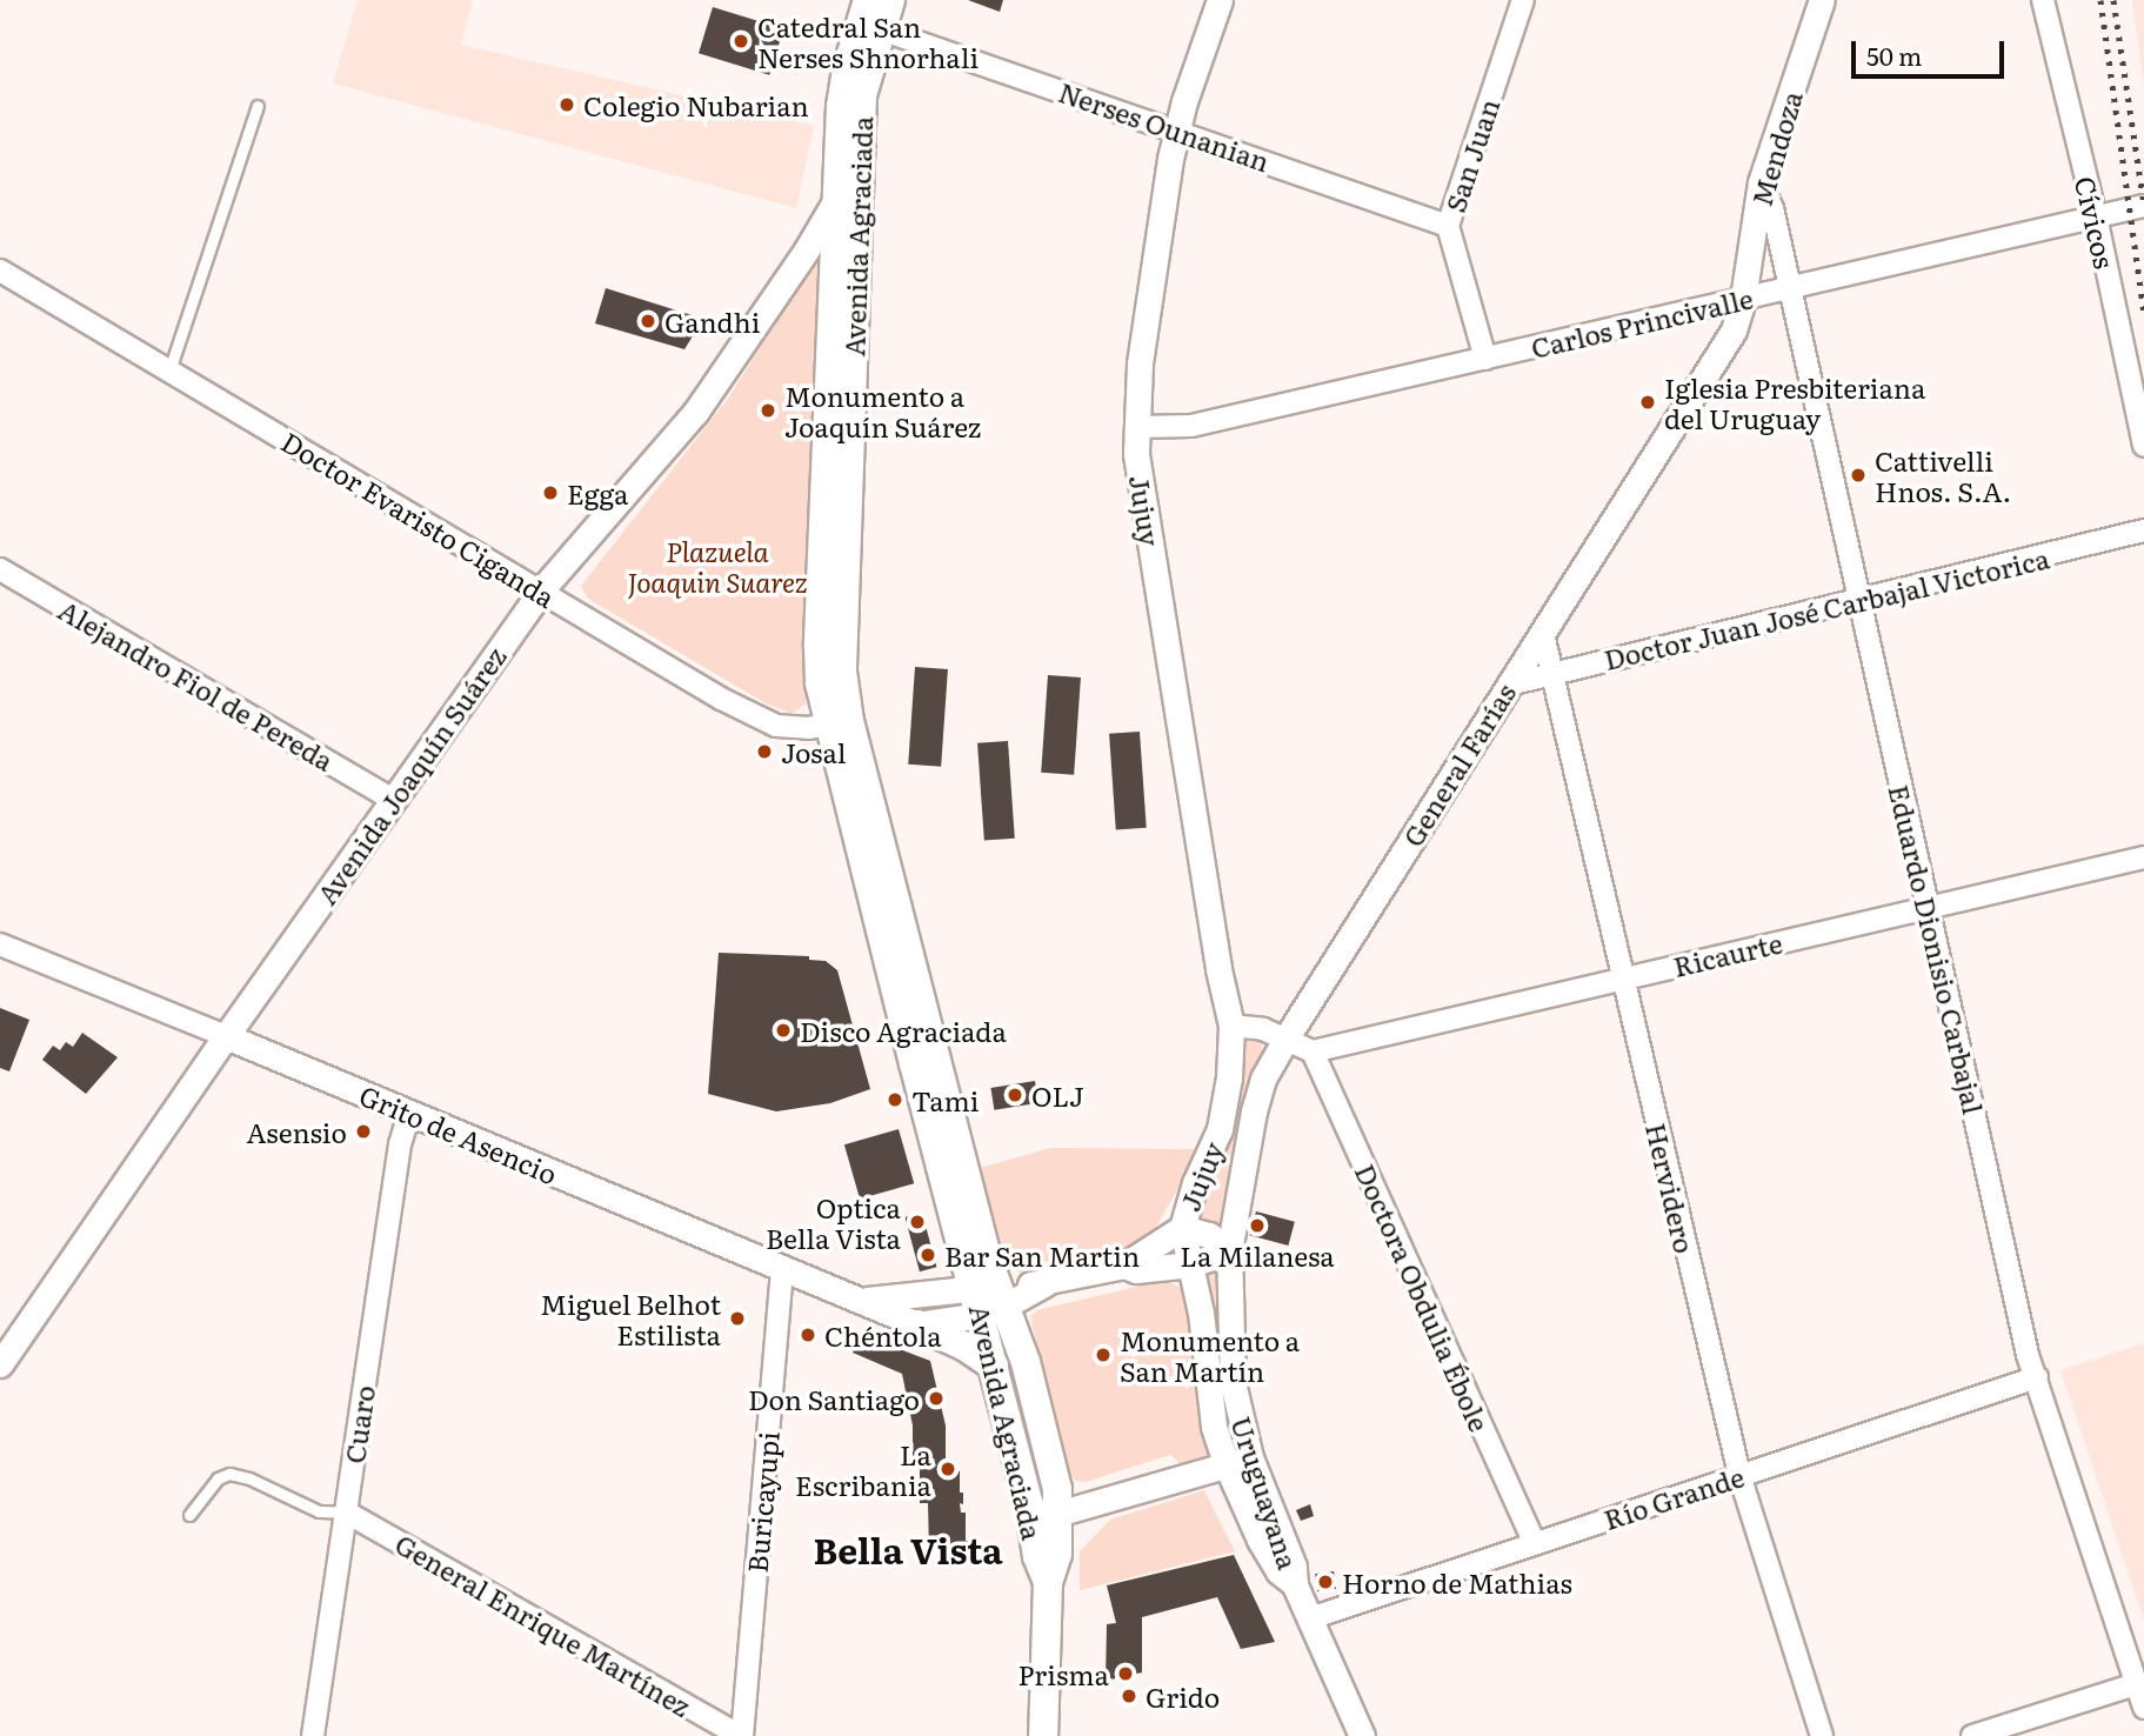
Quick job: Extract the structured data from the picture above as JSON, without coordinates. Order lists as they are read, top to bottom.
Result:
{
  "streets": {
    "main road": ["Avenida Agraciada"],
    "street": [
      "Nerses Ounanian",
      "Mendoza",
      "San Juan",
      "Cívicos",
      "Carlos Princivalle",
      "Jujuy",
      "Doctor Evaristo Ciganda",
      "Doctor Juan José Carbajal Victorica",
      "Alejandro Fiol de Pereda",
      "General Farías",
      "Avenida Joaquín Suárez",
      "Eduardo Dionisio Carbajal",
      "Ricaurte",
      "Grito de Asencio",
      "Hervidero",
      "Doctora Obdulia Ébole",
      "Cuaro",
      "Uruguayana",
      "Río Grande",
      "Buricayupi",
      "General Enrique Martínez"
    ]
  },
  "crossings": [
    ["Nerses Ounanian", "San Juan"],
    ["Nerses Ounanian", "Avenida Agraciada"],
    ["Nerses Ounanian", "Jujuy"],
    ["Mendoza", "Carlos Princivalle"],
    ["Mendoza", "General Farías"],
    ["Mendoza", "Eduardo Dionisio Carbajal"],
    ["San Juan", "Carlos Princivalle"],
    ["Cívicos", "Carlos Princivalle"],
    ["Avenida Agraciada", "Doctor Evaristo Ciganda"],
    ["Avenida Agraciada", "Avenida Joaquín Suárez"],
    ["Carlos Princivalle", "Jujuy"],
    ["Carlos Princivalle", "General Farías"],
    ["Carlos Princivalle", "Eduardo Dionisio Carbajal"],
    ["Jujuy", "Uruguayana"],
    ["Doctor Evaristo Ciganda", "Avenida Joaquín Suárez"],
    ["Doctor Juan José Carbajal Victorica", "General Farías"],
    ["Doctor Juan José Carbajal Victorica", "Eduardo Dionisio Carbajal"],
    ["Doctor Juan José Carbajal Victorica", "Hervidero"],
    ["Alejandro Fiol de Pereda", "Avenida Joaquín Suárez"],
    ["General Farías", "Hervidero"],
    ["General Farías", "Uruguayana"],
    ["Avenida Joaquín Suárez", "Grito de Asencio"],
    ["Eduardo Dionisio Carbajal", "Ricaurte"],
    ["Eduardo Dionisio Carbajal", "Río Grande"],
    ["Ricaurte", "Hervidero"],
    ["Ricaurte", "Doctora Obdulia Ébole"],
    ["Grito de Asencio", "Cuaro"],
    ["Grito de Asencio", "Buricayupi"],
    ["Hervidero", "Río Grande"],
    ["Doctora Obdulia Ébole", "Río Grande"],
    ["Cuaro", "General Enrique Martínez"],
    ["Uruguayana", "Río Grande"],
    ["Buricayupi", "General Enrique Martínez"]
  ],
  "districts": ["Bella Vista"],
  "parks": ["Plazuela Joaquin Suarez"],
  "places": [
    "Catedral San Nerses Shnorhali",
    "Colegio Nubarian",
    "Gandhi",
    "Iglesia Presbiteriana del Uruguay",
    "Monumento a Joaquín Suárez",
    "Cattivelli Hnos. S.A.",
    "Egga",
    "Josal",
    "Disco Agraciada",
    "OLJ",
    "Tami",
    "Asensio",
    "Optica Bella Vista",
    "La Milanesa",
    "Bar San Martin",
    "Miguel Belhot Estilista",
    "Chéntola",
    "Monumento a San Martín",
    "Don Santiago",
    "La Escribania",
    "Horno de Mathias",
    "Prisma",
    "Grido"
  ],
  "scale_bar": "50 m"
}
